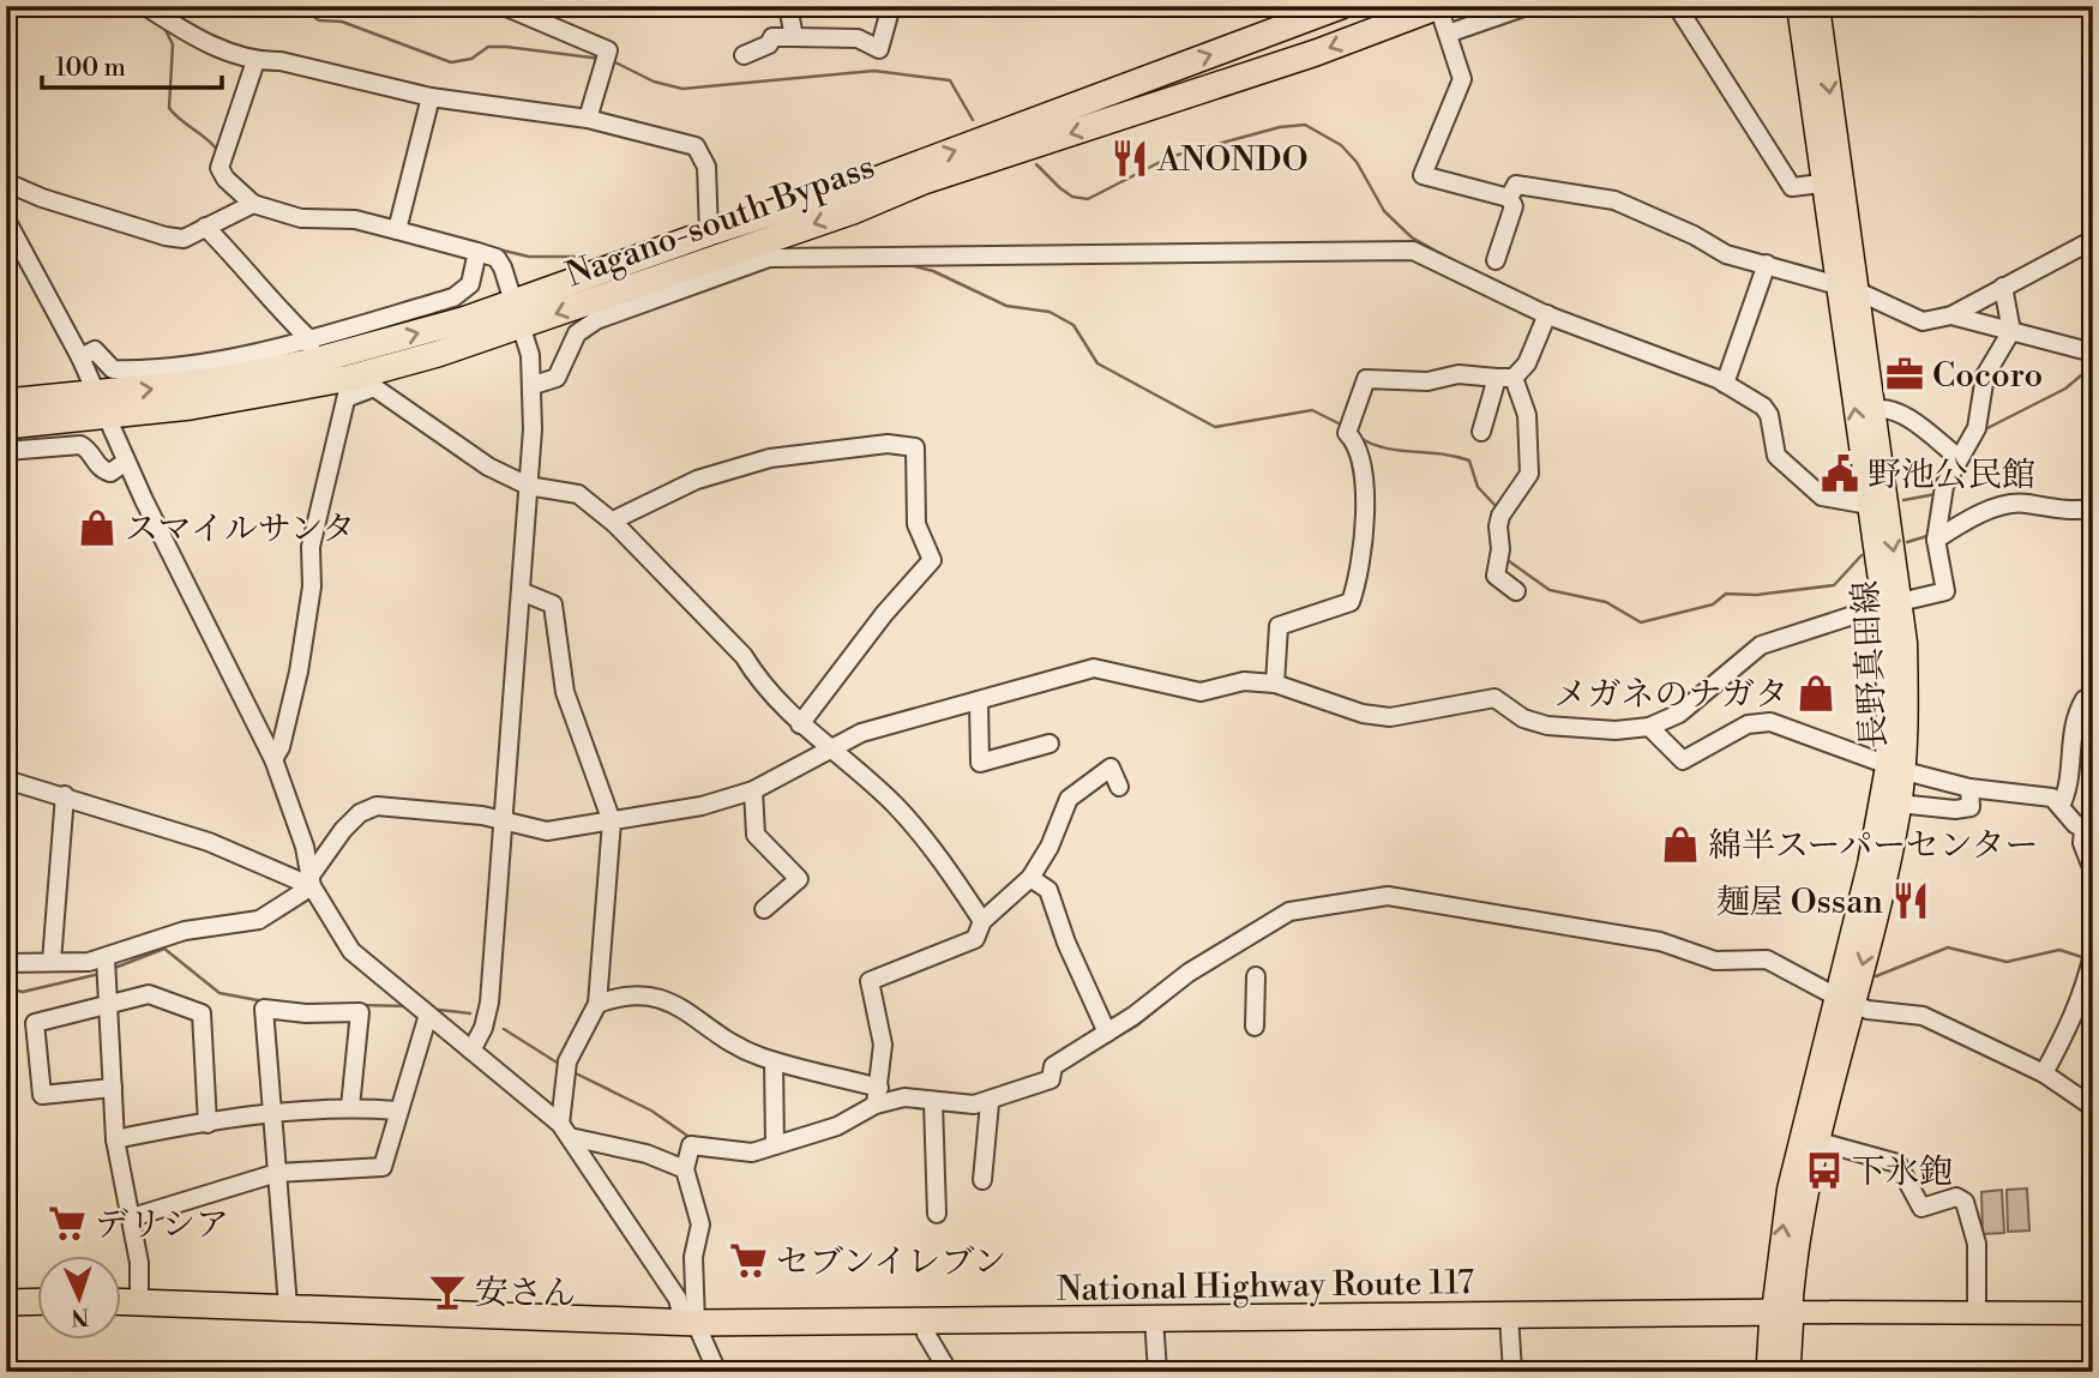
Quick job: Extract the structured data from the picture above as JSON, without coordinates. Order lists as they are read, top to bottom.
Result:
{
  "streets": {
    "highway": ["Nagano-south Bypass", "National Highway Route 117"],
    "main road": ["長野真田線"]
  },
  "crossings": [
    ["長野真田線", "National Highway Route 117"]
  ],
  "places": {
    "restaurant": ["ANONDO", "麺屋 Ossan"],
    "office": ["Cocoro"],
    "public building": ["野池公民館"],
    "shop": ["スマイルサンタ", "メガネのナガタ", "綿半スーパーセンター"],
    "bus stop": ["下氷鉋"],
    "supermarket": ["デリシア", "セブンイレブン"],
    "bar": ["安さん"]
  },
  "scale_bar": "100 m",
  "north": "bottom"
}
